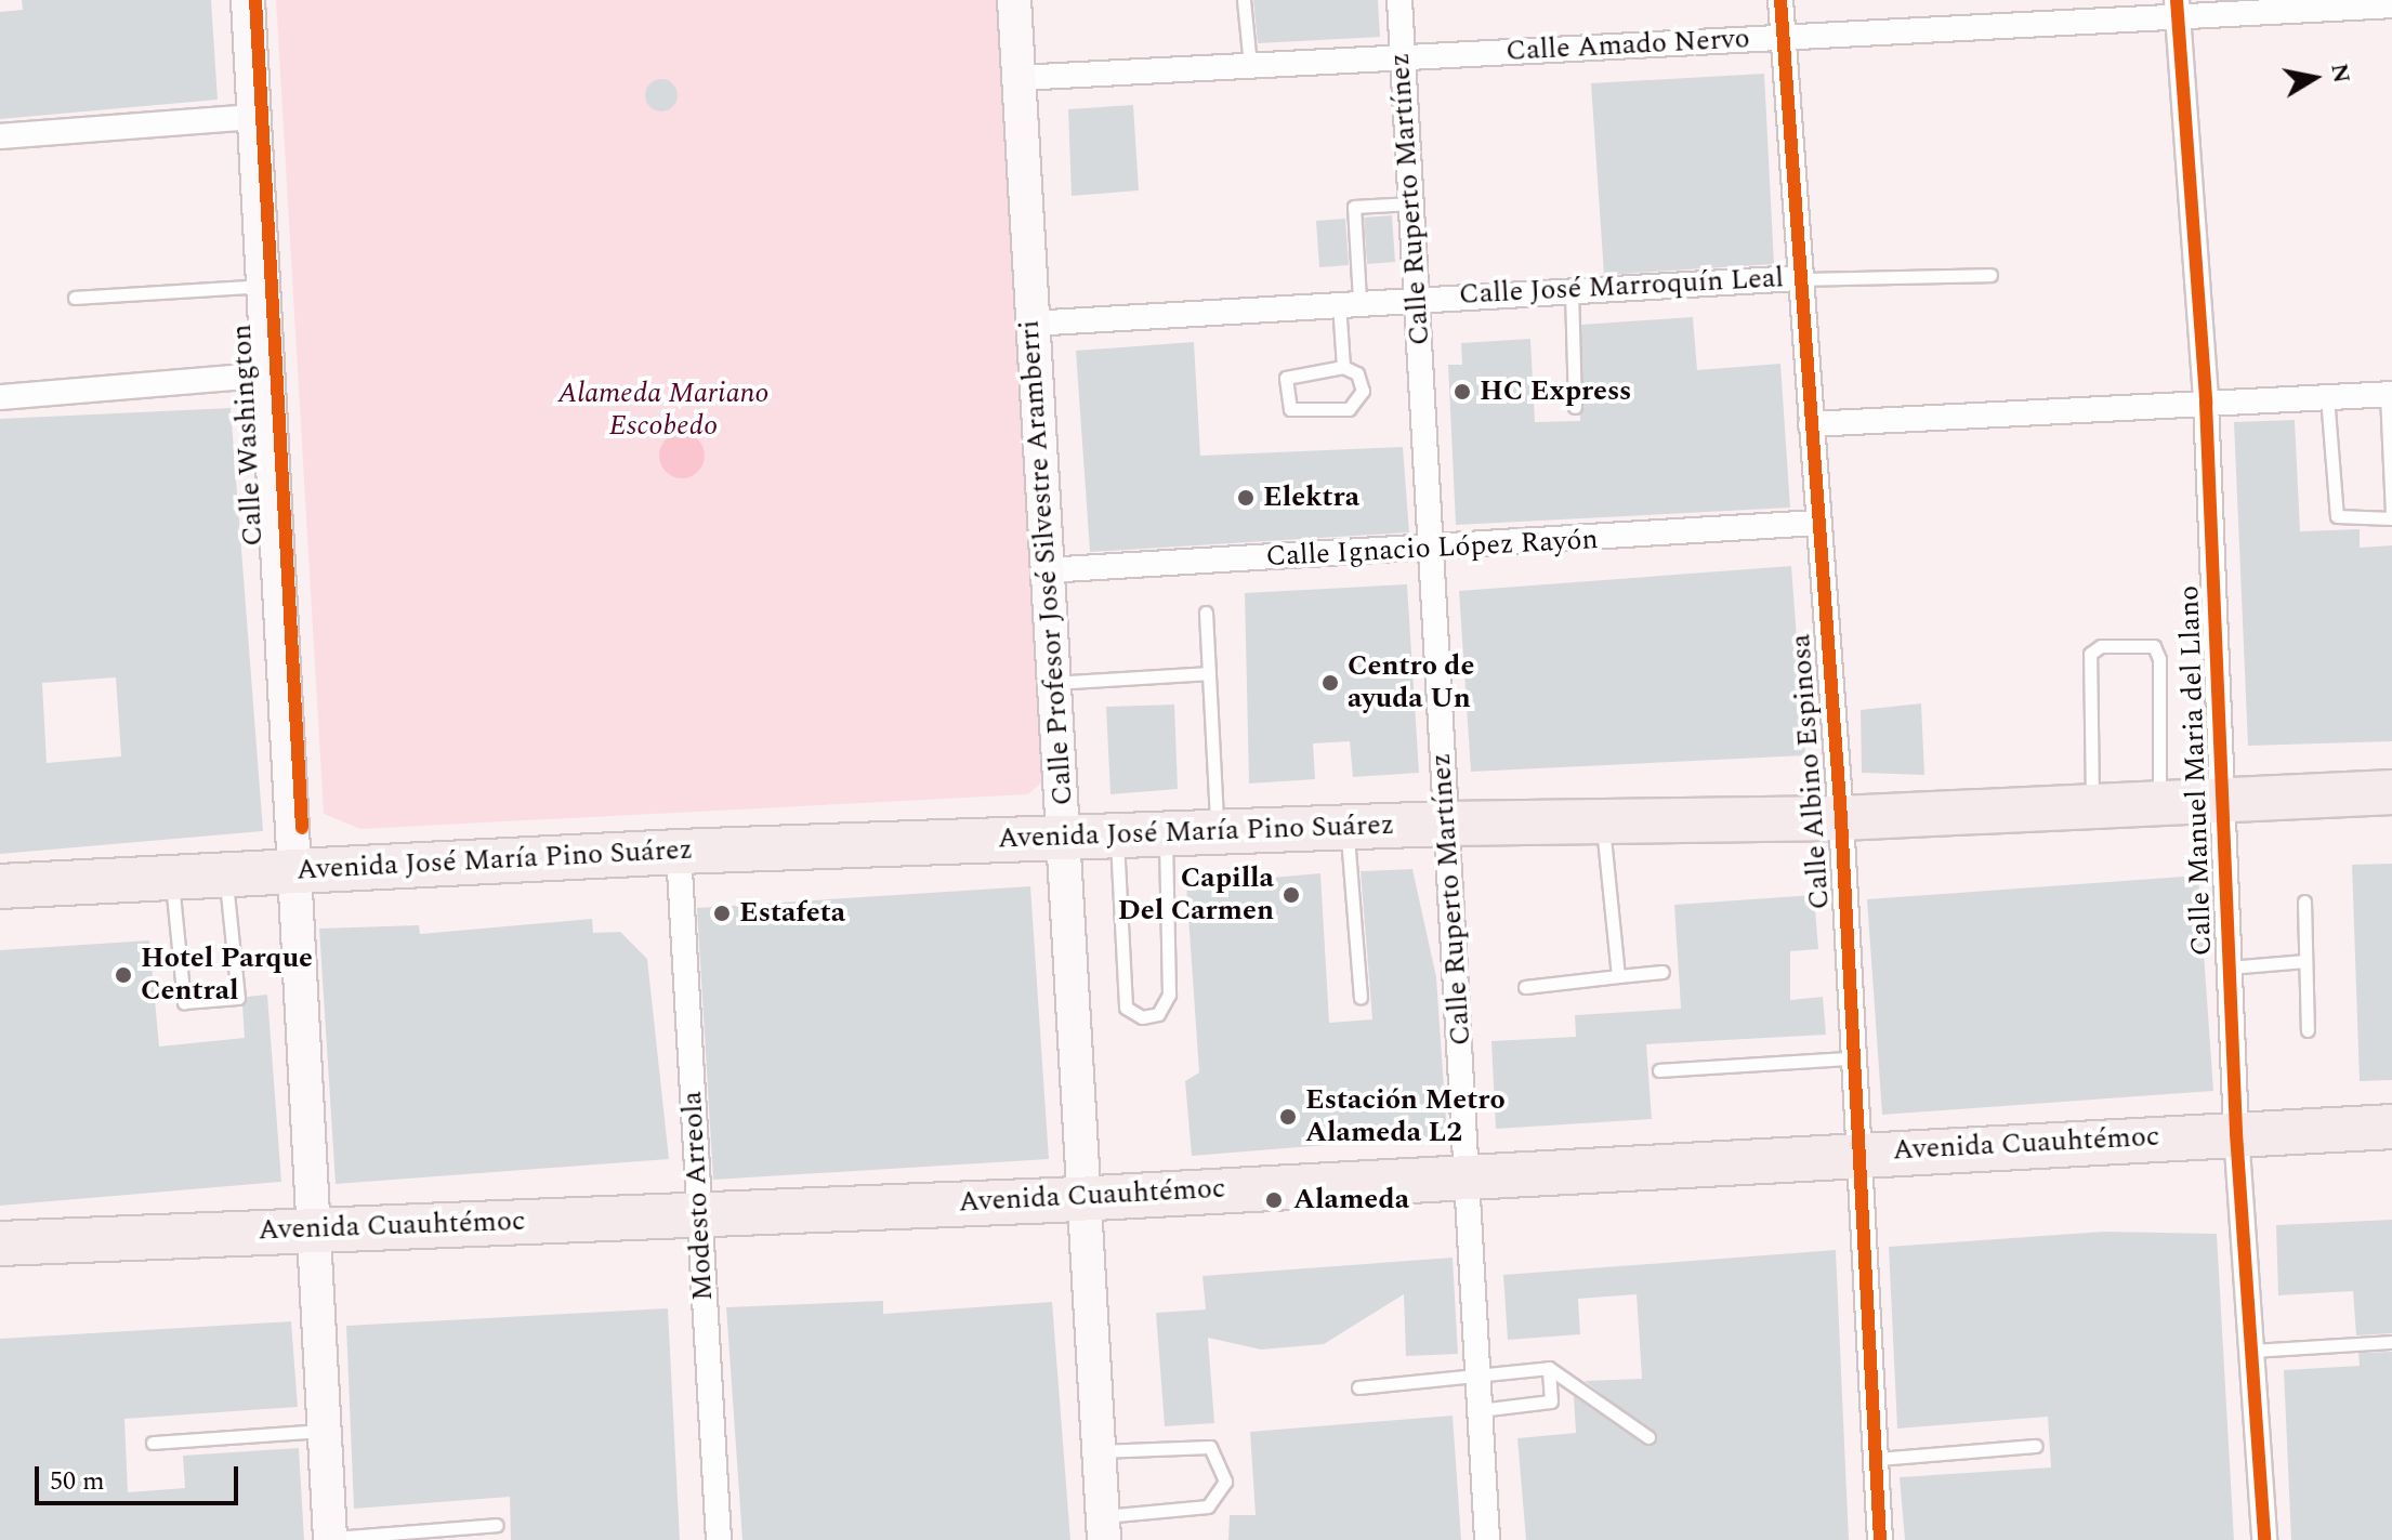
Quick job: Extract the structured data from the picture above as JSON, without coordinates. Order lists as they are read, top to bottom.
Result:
{
  "streets": {
    "highway": ["Avenida José María Pino Suárez", "Avenida Cuauhtémoc"],
    "main road": ["Calle Washington", "Calle Profesor José Silvestre Aramberri"],
    "street": [
      "Calle Amado Nervo",
      "Calle Ruperto Martínez",
      "Calle José Marroquín Leal",
      "Calle Ignacio López Rayón",
      "Calle Manuel Maria del Llano",
      "Calle Albino Espinosa",
      "Modesto Arreola"
    ]
  },
  "crossings": [
    ["Calle Amado Nervo", "Calle Ruperto Martínez"],
    ["Calle Amado Nervo", "Calle Profesor José Silvestre Aramberri"],
    ["Calle Amado Nervo", "Calle Manuel Maria del Llano"],
    ["Calle Amado Nervo", "Calle Albino Espinosa"],
    ["Calle Ruperto Martínez", "Calle José Marroquín Leal"],
    ["Calle Ruperto Martínez", "Calle Ignacio López Rayón"],
    ["Calle Ruperto Martínez", "Avenida José María Pino Suárez"],
    ["Calle Ruperto Martínez", "Avenida Cuauhtémoc"],
    ["Calle José Marroquín Leal", "Calle Profesor José Silvestre Aramberri"],
    ["Calle José Marroquín Leal", "Calle Albino Espinosa"],
    ["Calle Washington", "Avenida José María Pino Suárez"],
    ["Calle Washington", "Avenida Cuauhtémoc"],
    ["Calle Ignacio López Rayón", "Calle Profesor José Silvestre Aramberri"],
    ["Calle Ignacio López Rayón", "Calle Albino Espinosa"],
    ["Calle Profesor José Silvestre Aramberri", "Avenida José María Pino Suárez"],
    ["Calle Profesor José Silvestre Aramberri", "Avenida Cuauhtémoc"],
    ["Calle Manuel Maria del Llano", "Avenida José María Pino Suárez"],
    ["Calle Manuel Maria del Llano", "Avenida Cuauhtémoc"],
    ["Calle Albino Espinosa", "Avenida José María Pino Suárez"],
    ["Calle Albino Espinosa", "Avenida Cuauhtémoc"],
    ["Avenida José María Pino Suárez", "Modesto Arreola"],
    ["Avenida Cuauhtémoc", "Modesto Arreola"]
  ],
  "parks": ["Alameda Mariano Escobedo"],
  "places": [
    "HC Express",
    "Elektra",
    "Centro de ayuda Un",
    "Capilla Del Carmen",
    "Estafeta",
    "Hotel Parque Central",
    "Estación Metro Alameda L2",
    "Alameda"
  ],
  "scale_bar": "50 m",
  "north": "right"
}
